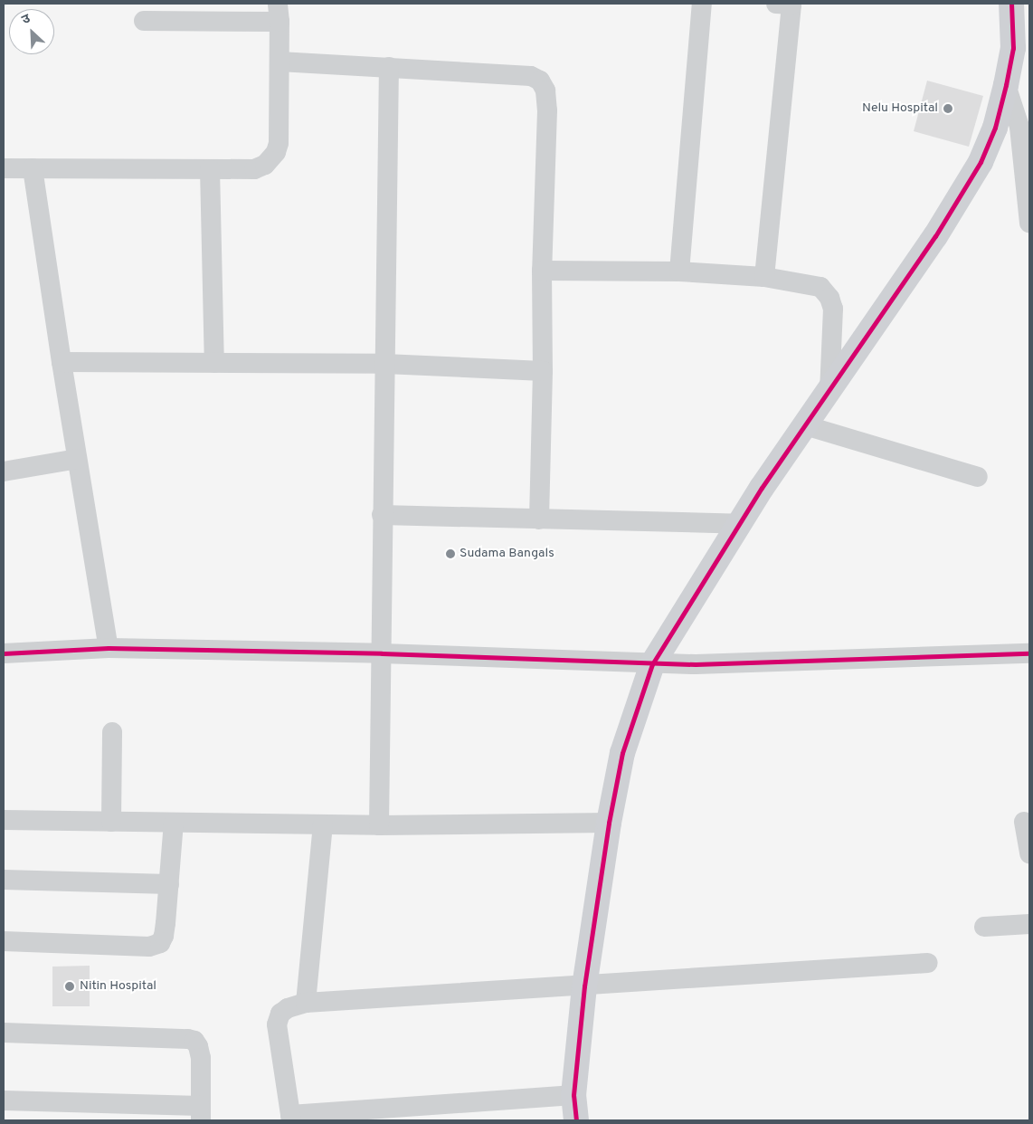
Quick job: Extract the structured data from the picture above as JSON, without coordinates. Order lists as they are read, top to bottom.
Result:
{
  "places": ["Nelu Hospital", "Sudama Bangals", "Nitin Hospital"],
  "north": "top left"
}
